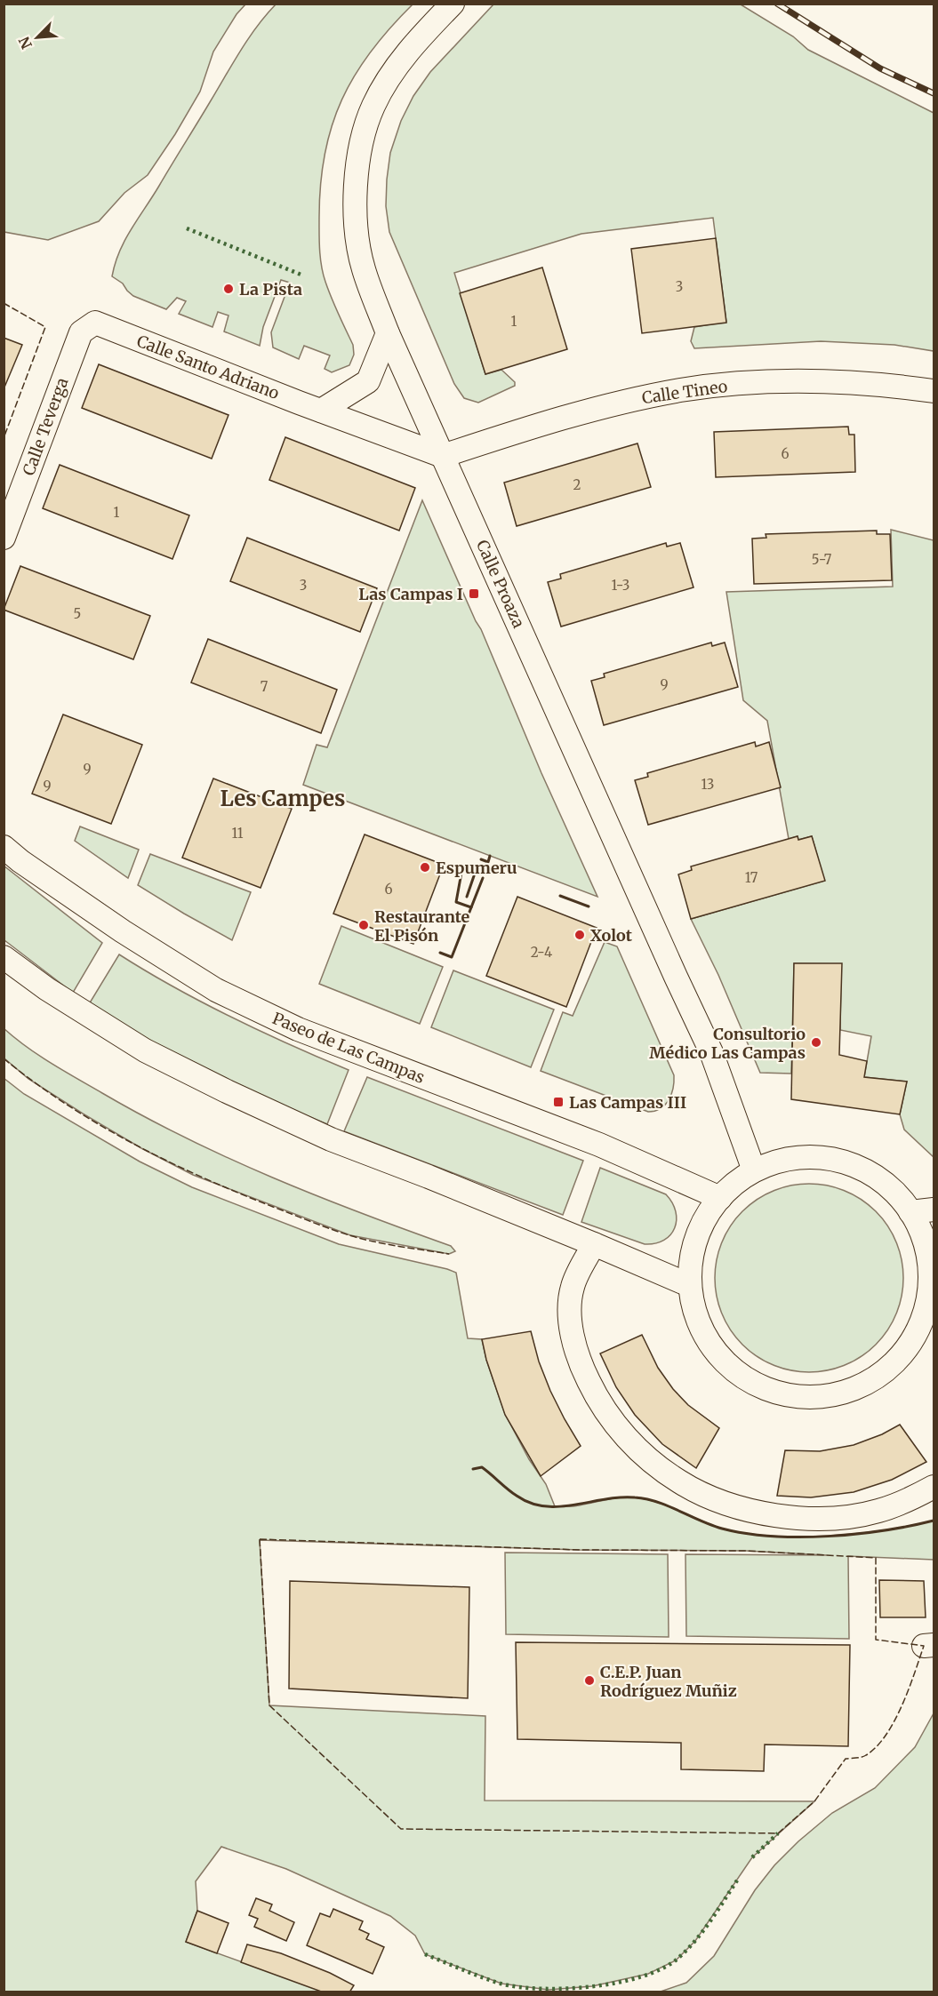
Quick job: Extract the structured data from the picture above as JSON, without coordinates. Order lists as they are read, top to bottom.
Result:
{
  "streets": {
    "street": [
      "Calle Santo Adriano",
      "Calle Tineo",
      "Calle Teverga",
      "Calle Proaza",
      "Paseo de Las Campas"
    ]
  },
  "crossings": [
    ["Calle Santo Adriano", "Calle Tineo"],
    ["Calle Santo Adriano", "Calle Teverga"],
    ["Calle Santo Adriano", "Calle Proaza"],
    ["Calle Tineo", "Calle Proaza"]
  ],
  "districts": ["Les Campes"],
  "places": {
    "other": [
      "La Pista",
      "Espumeru",
      "Restaurante El Pisón",
      "Xolot",
      "Consultorio Médico Las Campas",
      "C.E.P. Juan Rodríguez Muñiz"
    ],
    "transit": ["Las Campas I", "Las Campas III"]
  },
  "house_numbers": [
    "3",
    "1",
    "6",
    "2",
    "1",
    "5-7",
    "3",
    "1-3",
    "5",
    "9",
    "7",
    "9",
    "13",
    "9",
    "11",
    "17",
    "6",
    "2-4"
  ],
  "north": "bottom left"
}
